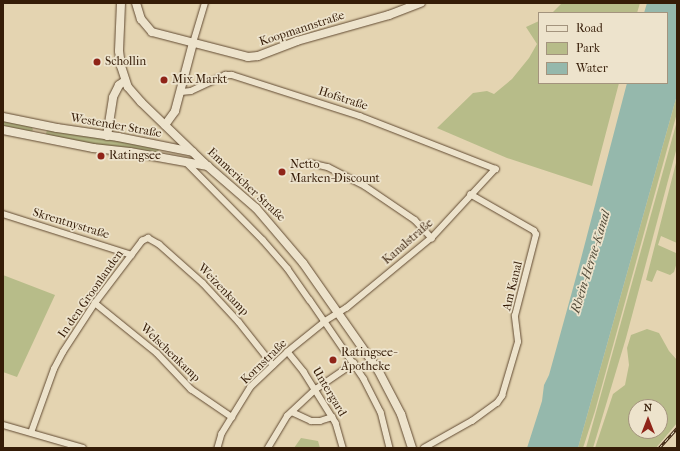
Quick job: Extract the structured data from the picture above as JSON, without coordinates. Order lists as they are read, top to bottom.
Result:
{
  "streets": {
    "main road": ["Koopmannstraße", "Westender Straße", "Emmericher Straße"],
    "street": [
      "Hofstraße",
      "Skrentnystraße",
      "Kanalstraße",
      "Am Kanal",
      "Weizenkamp",
      "In den Groonlanden",
      "Welschenkamp",
      "Kornstraße",
      "Untergard"
    ]
  },
  "crossings": [
    ["Hofstraße", "Kanalstraße"],
    ["Westender Straße", "Emmericher Straße"],
    ["Emmericher Straße", "Kanalstraße"],
    ["Emmericher Straße", "Kornstraße"],
    ["Skrentnystraße", "In den Groonlanden"],
    ["Kanalstraße", "Am Kanal"],
    ["Kanalstraße", "Kornstraße"],
    ["Weizenkamp", "In den Groonlanden"],
    ["Weizenkamp", "Kornstraße"],
    ["In den Groonlanden", "Welschenkamp"],
    ["Welschenkamp", "Kornstraße"],
    ["Kornstraße", "Untergard"]
  ],
  "water": ["Rhein-Herne-Kanal"],
  "places": [
    "Schollin",
    "Mix Markt",
    "Ratingsee",
    "Netto Marken-Discount",
    "Ratingsee- Apotheke"
  ],
  "legend": ["Road", "Park", "Water"],
  "north": "top"
}
